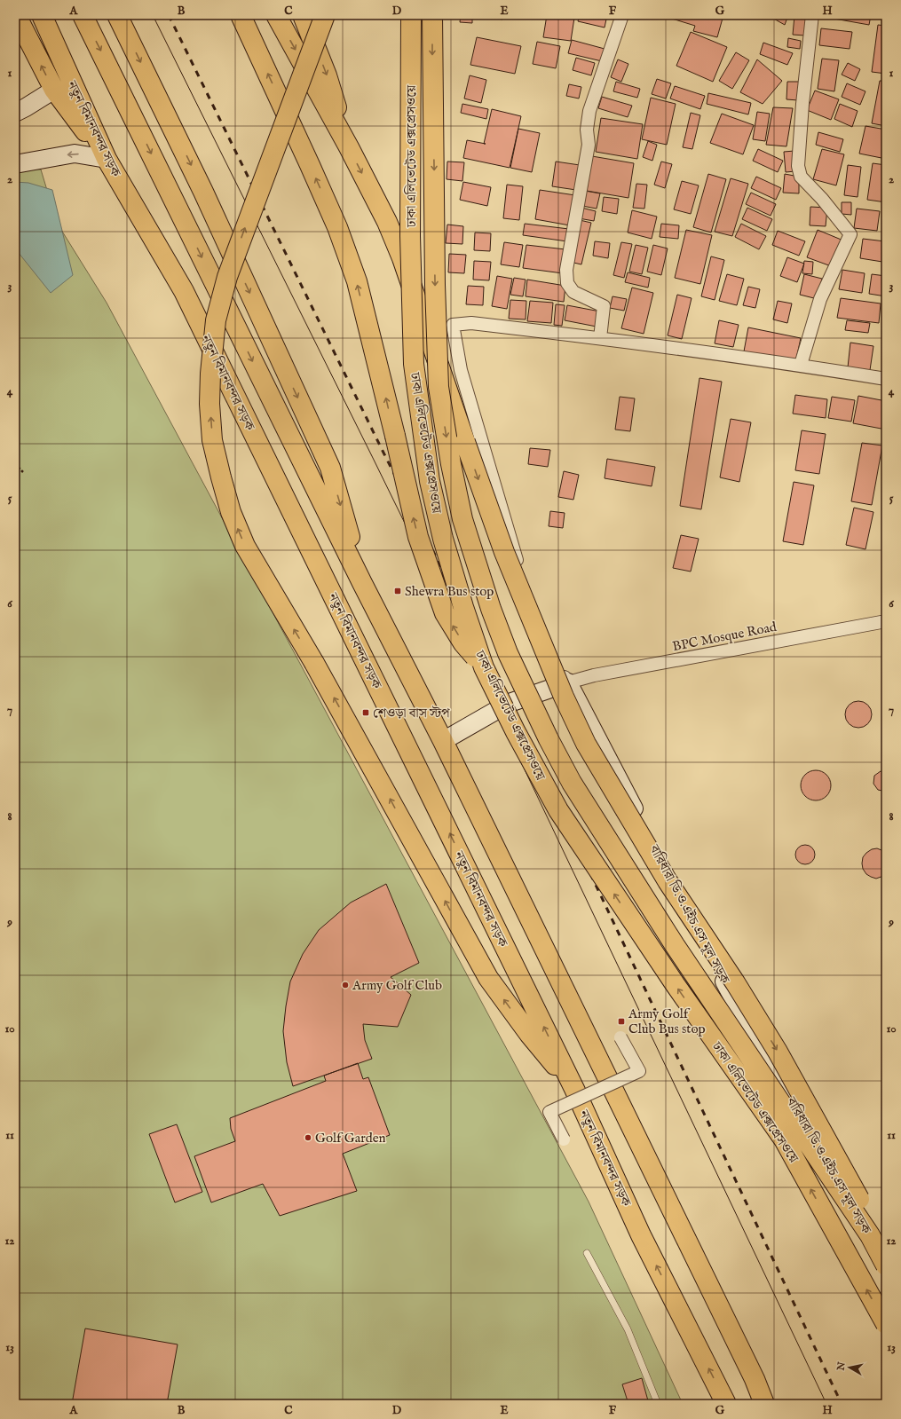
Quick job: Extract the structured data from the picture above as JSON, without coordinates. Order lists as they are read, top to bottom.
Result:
{
  "streets": {
    "highway": ["নতুন বিমানবন্দর সড়ক", "ঢাকা এলিভেটেড এক্সপ্রেসওয়ে"],
    "street": ["BPC Mosque Road", "বারিধারা ডি.ও.এইচ.এস মূল সড়ক"]
  },
  "crossings": [
    ["ঢাকা এলিভেটেড এক্সপ্রেসওয়ে", "বারিধারা ডি.ও.এইচ.এস মূল সড়ক"],
    ["BPC Mosque Road", "বারিধারা ডি.ও.এইচ.এস মূল সড়ক"]
  ],
  "places": {
    "transit": ["Shewra Bus stop", "শেওড়া বাস স্টপ", "Army Golf Club Bus stop"],
    "other": ["Army Golf Club", "Golf Garden"]
  },
  "north": "left",
  "grid": {
    "columns": [
      "A",
      "B",
      "C",
      "D",
      "E",
      "F",
      "G",
      "H"
    ],
    "rows": [
      "1",
      "2",
      "3",
      "4",
      "5",
      "6",
      "7",
      "8",
      "9",
      "10",
      "11",
      "12",
      "13"
    ]
  }
}
